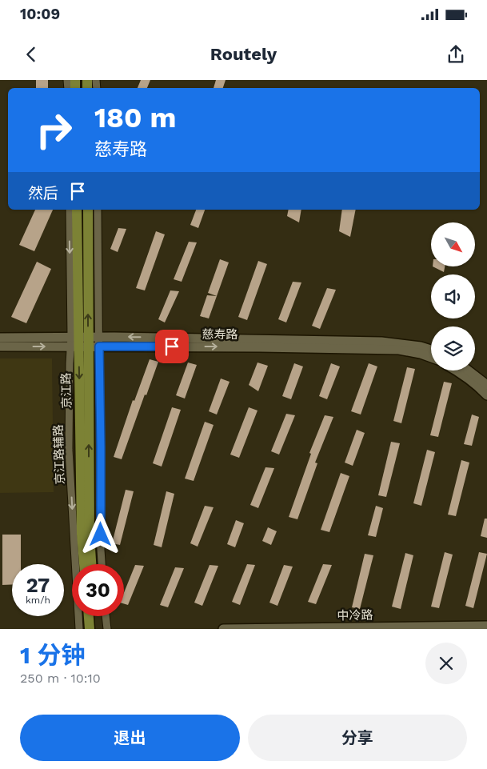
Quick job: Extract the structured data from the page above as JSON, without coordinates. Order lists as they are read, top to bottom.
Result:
{
  "streets": {
    "main road": ["京江路"],
    "street": ["慈寿路", "京江路辅路", "中冷路"]
  },
  "crossings": [
    ["慈寿路", "京江路"],
    ["慈寿路", "京江路辅路"],
    ["京江路", "京江路辅路"]
  ],
  "north": "bottom right",
  "page": {
    "status": "10:09",
    "header": "Routely",
    "turn": ["180 m", "慈寿路"],
    "then": "然后",
    "speed": "27 km/h",
    "limit": "30",
    "heading": ["1 分钟", "250 m · 10:10"],
    "buttons": ["退出", "分享"]
  }
}
